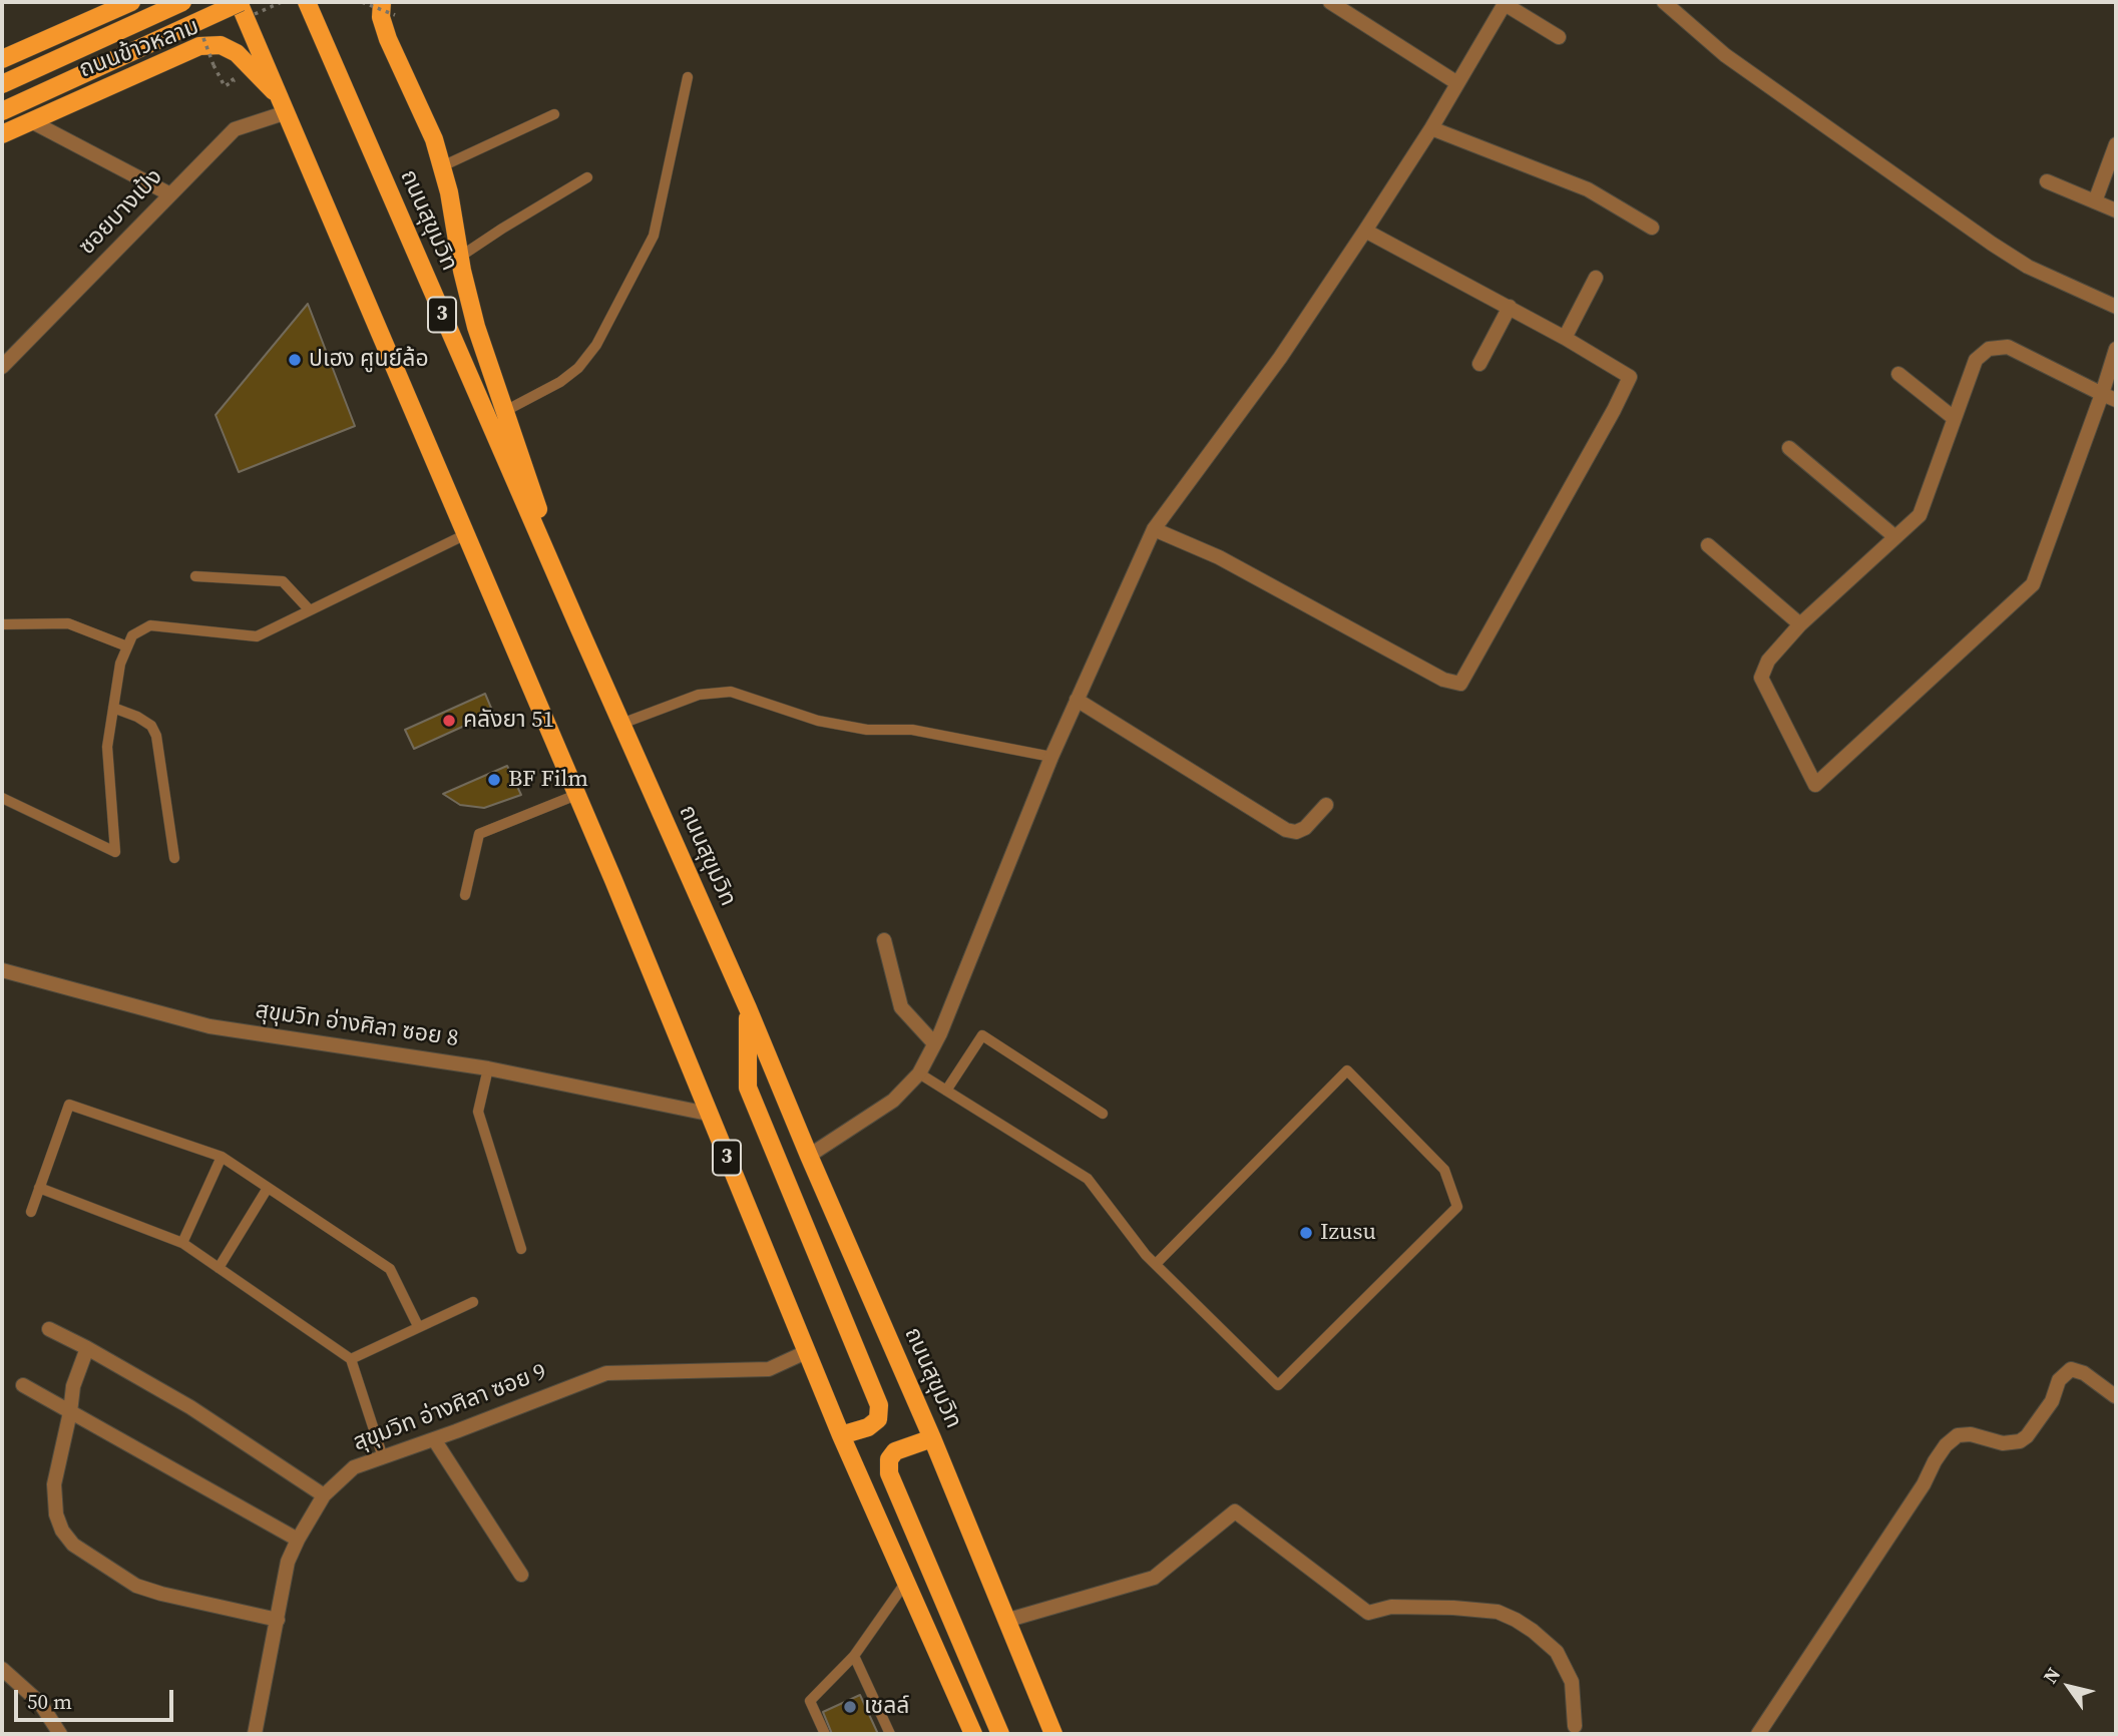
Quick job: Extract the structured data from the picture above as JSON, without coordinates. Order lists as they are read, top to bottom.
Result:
{
  "streets": {
    "main road": ["ถนนข้าวหลาม", "ถนนสุขุมวิท", "3"],
    "street": ["ซอยบางเป้ง", "สุขุมวิท อ่างศิลา ซอย 8", "สุขุมวิท อ่างศิลา ซอย 9"]
  },
  "crossings": [
    ["ถนนข้าวหลาม", "ซอยบางเป้ง"],
    ["ถนนข้าวหลาม", "3"],
    ["ซอยบางเป้ง", "3"],
    ["3", "สุขุมวิท อ่างศิลา ซอย 8"],
    ["3", "สุขุมวิท อ่างศิลา ซอย 9"]
  ],
  "places": [
    "ปเฮง ศูนย์ล้อ",
    "คลังยา 51",
    "BF Film",
    "Izusu",
    "เชลล์"
  ],
  "scale_bar": "50 m",
  "north": "top left"
}
